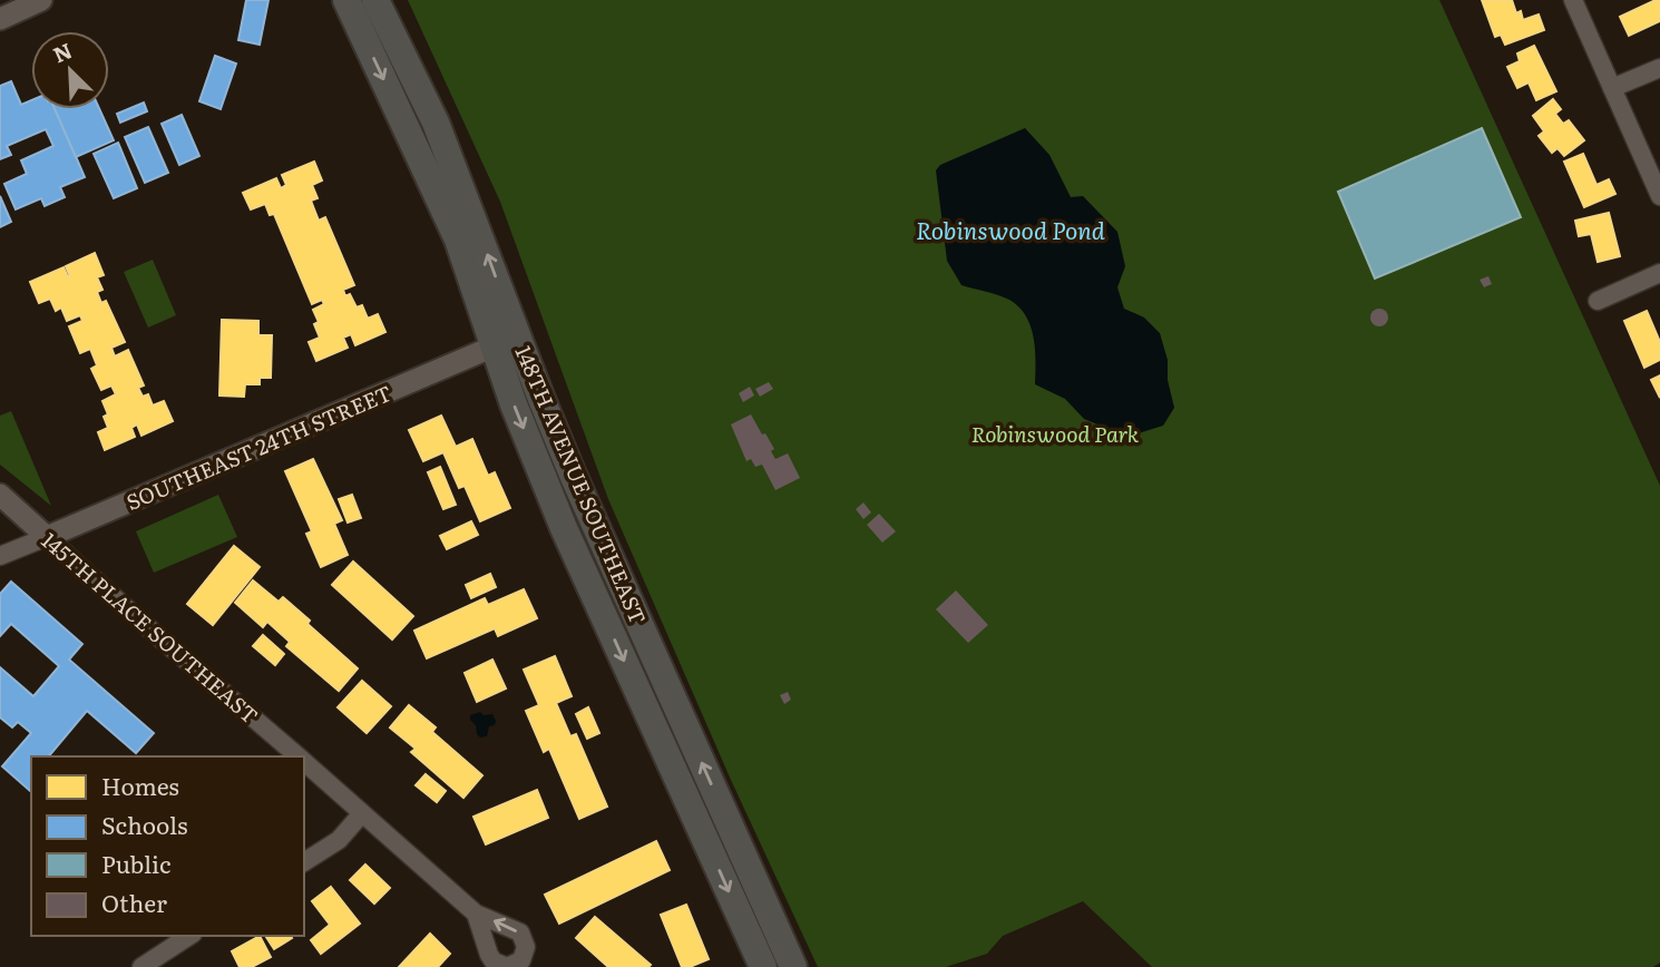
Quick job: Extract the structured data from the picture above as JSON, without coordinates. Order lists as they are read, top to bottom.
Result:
{
  "streets": {
    "main road": ["148TH AVENUE SOUTHEAST"],
    "street": ["SOUTHEAST 24TH STREET", "145TH PLACE SOUTHEAST"]
  },
  "crossings": [
    ["SOUTHEAST 24TH STREET", "148TH AVENUE SOUTHEAST"],
    ["SOUTHEAST 24TH STREET", "145TH PLACE SOUTHEAST"]
  ],
  "water": ["Robinswood Pond"],
  "parks": ["Robinswood Park"],
  "legend": [
    "Homes",
    "Schools",
    "Public",
    "Other"
  ],
  "north": "top left"
}
